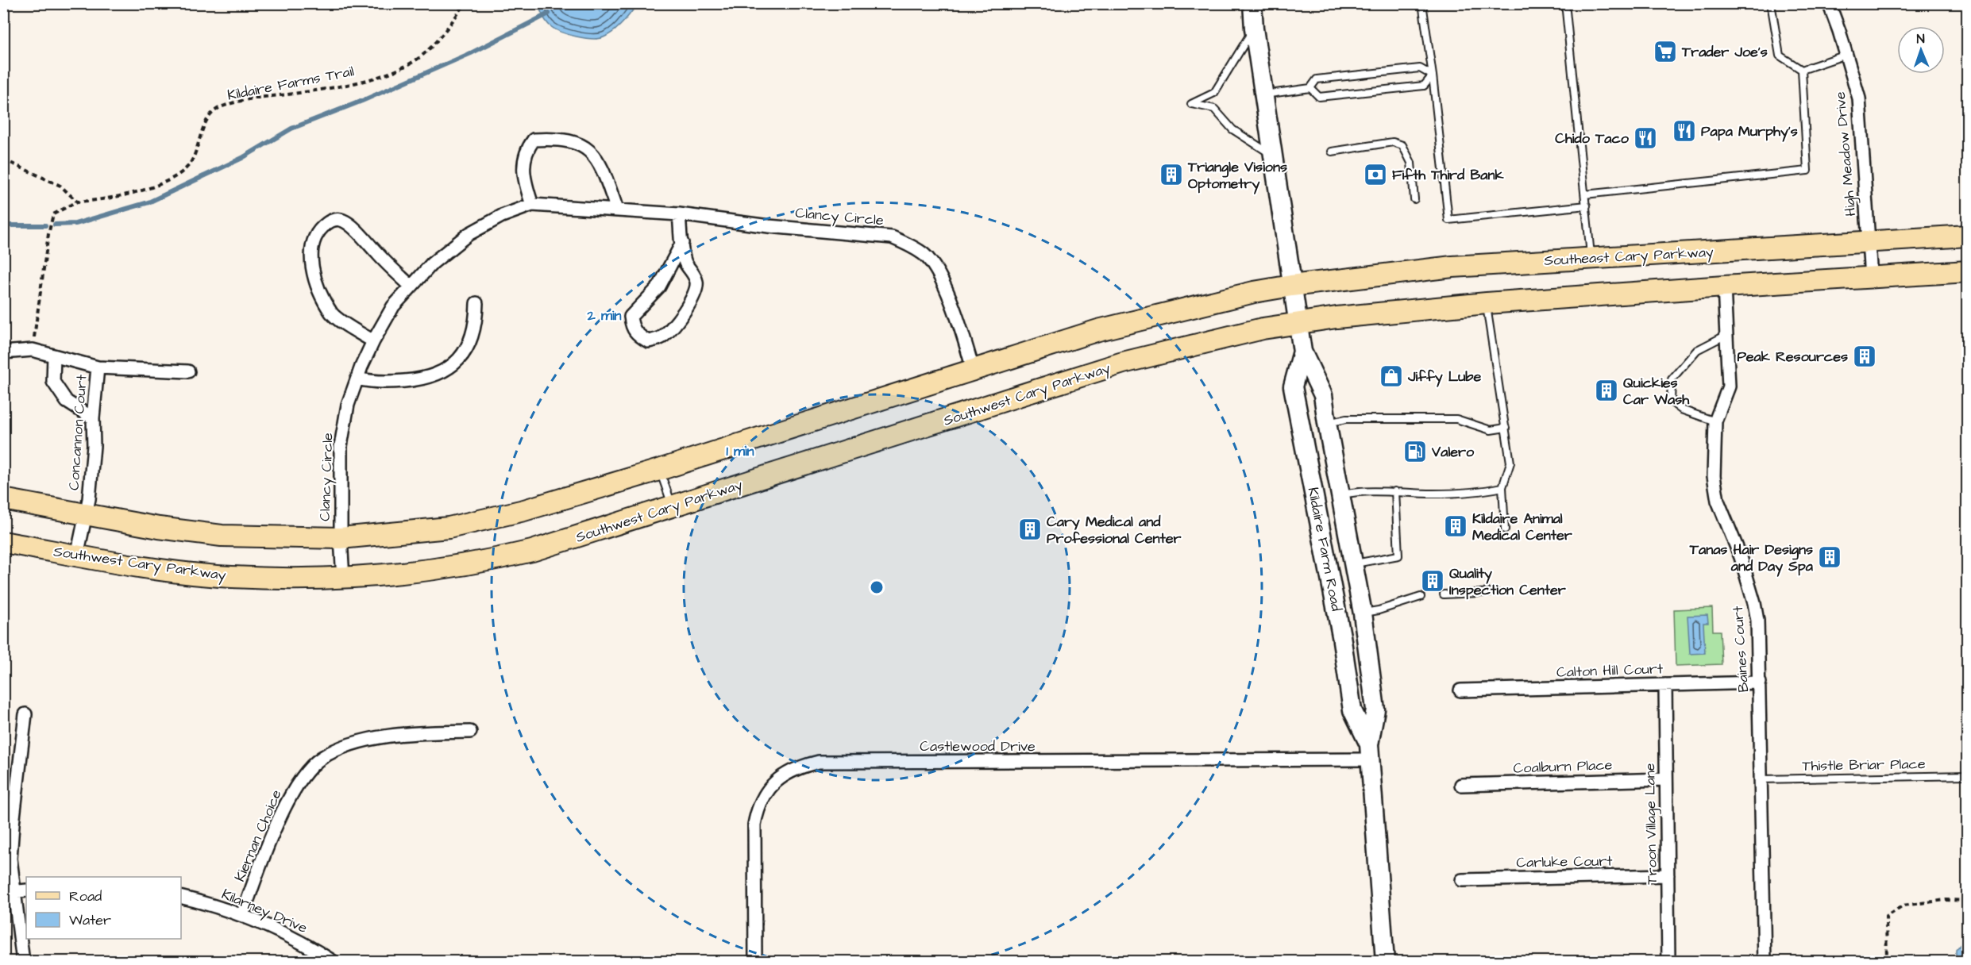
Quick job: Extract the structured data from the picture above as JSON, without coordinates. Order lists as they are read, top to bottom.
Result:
{
  "streets": {
    "main road": ["Southeast Cary Parkway", "Southwest Cary Parkway", "Kildaire Farm Road"],
    "street": [
      "High Meadow Drive",
      "Clancy Circle",
      "Concannon Court",
      "Baines Court",
      "Calton Hill Court",
      "Castlewood Drive",
      "Coalburn Place",
      "Troon Village Lane",
      "Kiernan Choice",
      "Carluke Court",
      "Kilarney Drive"
    ],
    "lane": ["Thistle Briar Place"],
    "path": ["Kildaire Farms Trail"]
  },
  "crossings": [
    ["High Meadow Drive", "Southeast Cary Parkway"],
    ["Clancy Circle", "Southwest Cary Parkway"],
    ["Southeast Cary Parkway", "Kildaire Farm Road"],
    ["Southwest Cary Parkway", "Concannon Court"],
    ["Southwest Cary Parkway", "Kildaire Farm Road"],
    ["Kildaire Farm Road", "Castlewood Drive"],
    ["Baines Court", "Calton Hill Court"],
    ["Baines Court", "Thistle Briar Place"],
    ["Calton Hill Court", "Troon Village Lane"],
    ["Coalburn Place", "Troon Village Lane"],
    ["Troon Village Lane", "Carluke Court"],
    ["Kiernan Choice", "Kilarney Drive"]
  ],
  "places": {
    "supermarket": ["Trader Joe's"],
    "restaurant": ["Papa Murphy's", "Chido Taco"],
    "building": [
      "Triangle Visions Optometry",
      "Peak Resources",
      "Quickies Car Wash",
      "Kildaire Animal Medical Center",
      "Cary Medical and Professional Center",
      "Tanas Hair Designs and Day Spa",
      "Quality Inspection Center"
    ],
    "bank": ["Fifth Third Bank"],
    "shop": ["Jiffy Lube"],
    "fuel station": ["Valero"]
  },
  "legend": ["Road", "Water"],
  "north": "top",
  "rings": ["2 min", "1 min"]
}
